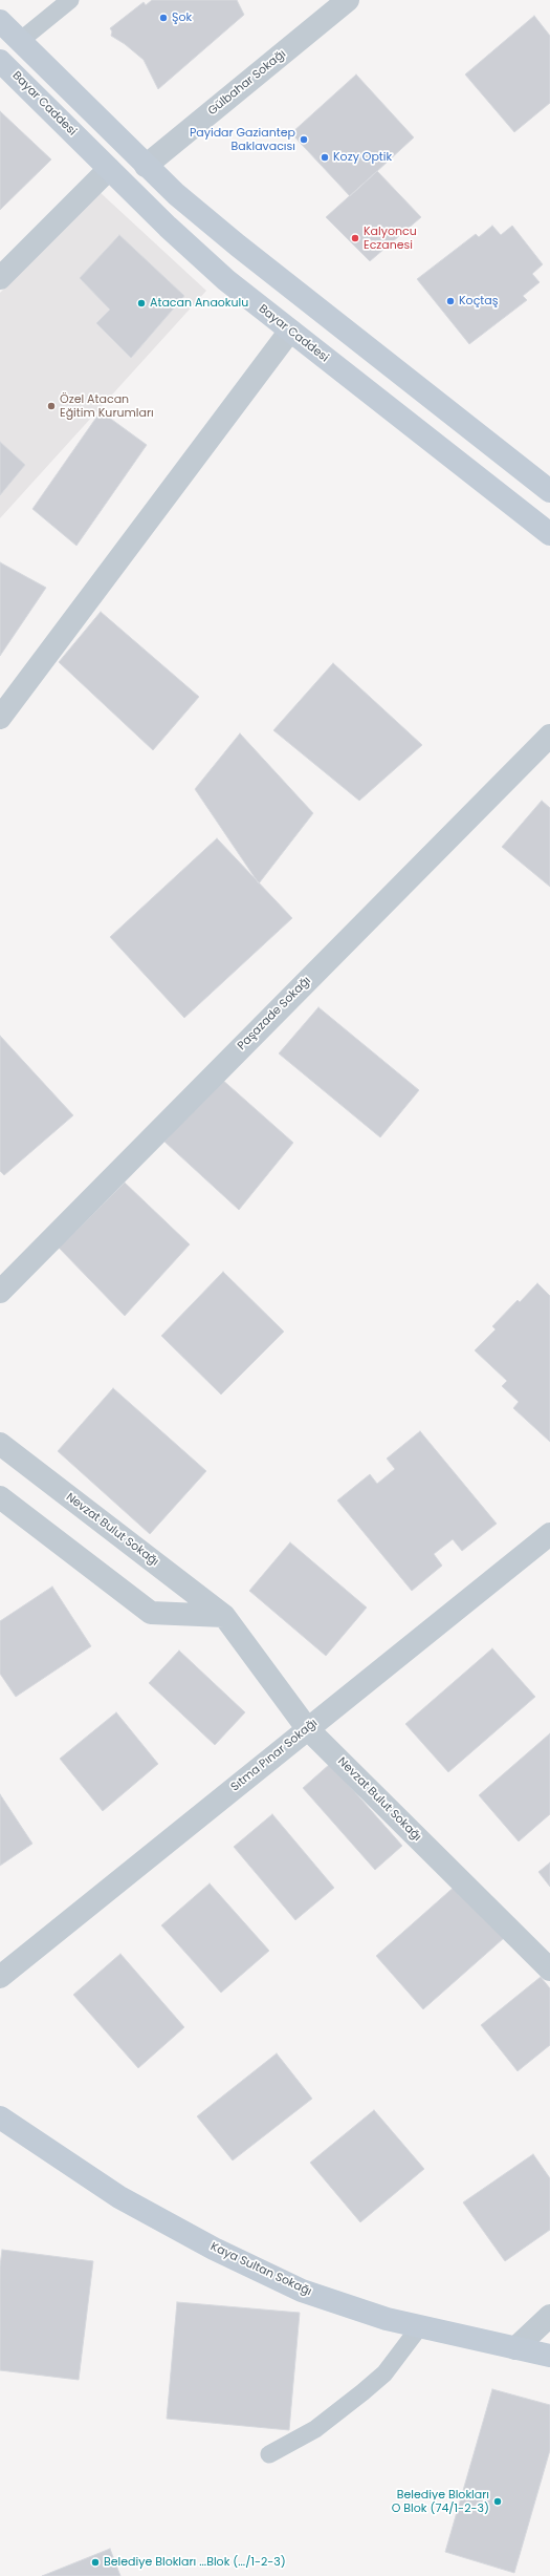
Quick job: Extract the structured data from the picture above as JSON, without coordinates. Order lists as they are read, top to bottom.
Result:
{
  "streets": {
    "main road": ["Bayar Caddesi", "Kaya Sultan Sokağı"],
    "street": [
      "Gülbahar Sokağı",
      "Paşazade Sokağı",
      "Nevzat Bulut Sokağı",
      "Sıtma Pınar Sokağı"
    ]
  },
  "crossings": [
    ["Nevzat Bulut Sokağı", "Sıtma Pınar Sokağı"]
  ],
  "places": [
    "Şok",
    "Payidar Gaziantep Baklavacısı",
    "Kozy Optik",
    "Kalyoncu Eczanesi",
    "Koçtaş",
    "Atacan Anaokulu",
    "Özel Atacan Eğitim Kurumları",
    "Belediye Blokları O Blok (74/1-2-3)",
    "Belediye Blokları ...Blok (.../1-2-3)"
  ]
}
